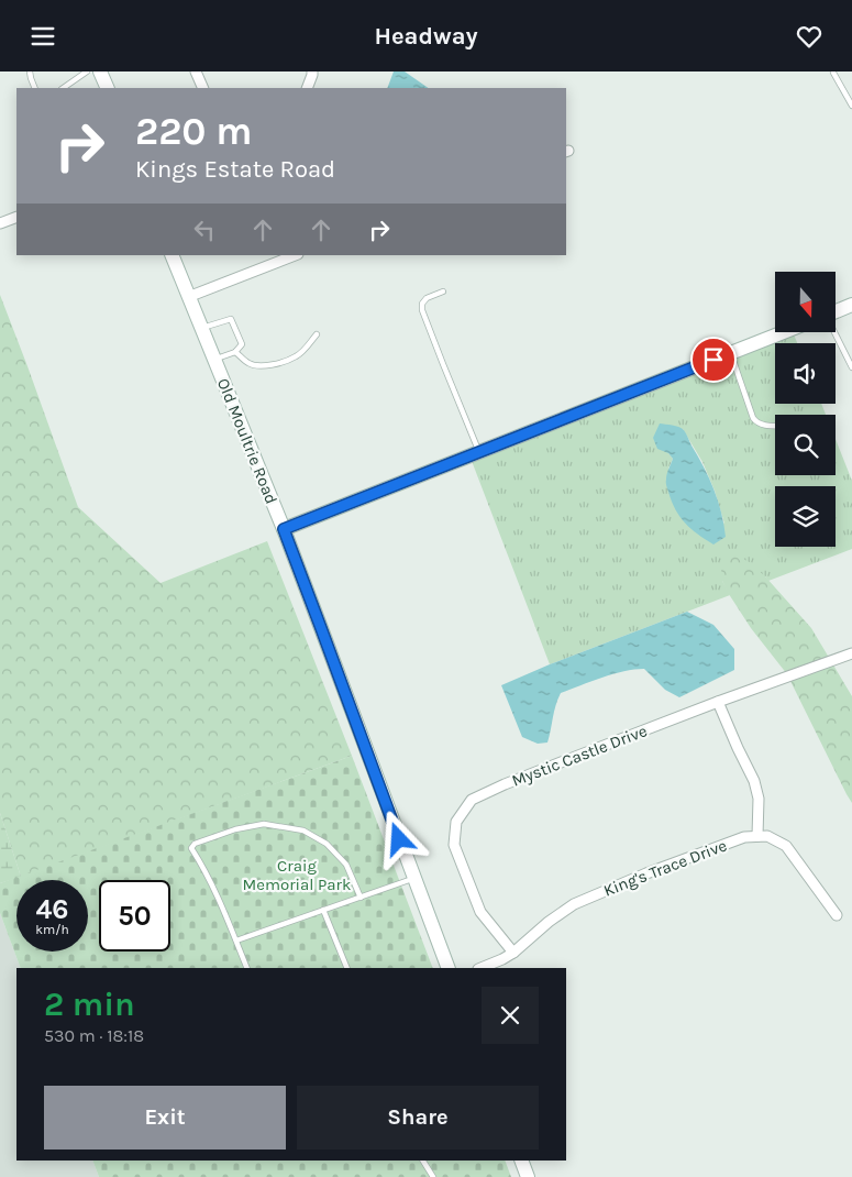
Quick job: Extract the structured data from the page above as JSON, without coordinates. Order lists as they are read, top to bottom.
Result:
{
  "streets": {
    "main road": ["Old Moultrie Road"],
    "street": ["Mystic Castle Drive", "King's Trace Drive"]
  },
  "crossings": [
    ["Mystic Castle Drive", "King's Trace Drive"]
  ],
  "parks": ["Craig Memorial Park"],
  "north": "bottom",
  "page": {
    "header": "Headway",
    "turn": ["220 m", "Kings Estate Road"],
    "speed": "46 km/h",
    "limit": "50",
    "heading": ["2 min", "530 m · 18:18"],
    "buttons": ["Exit", "Share"]
  }
}
